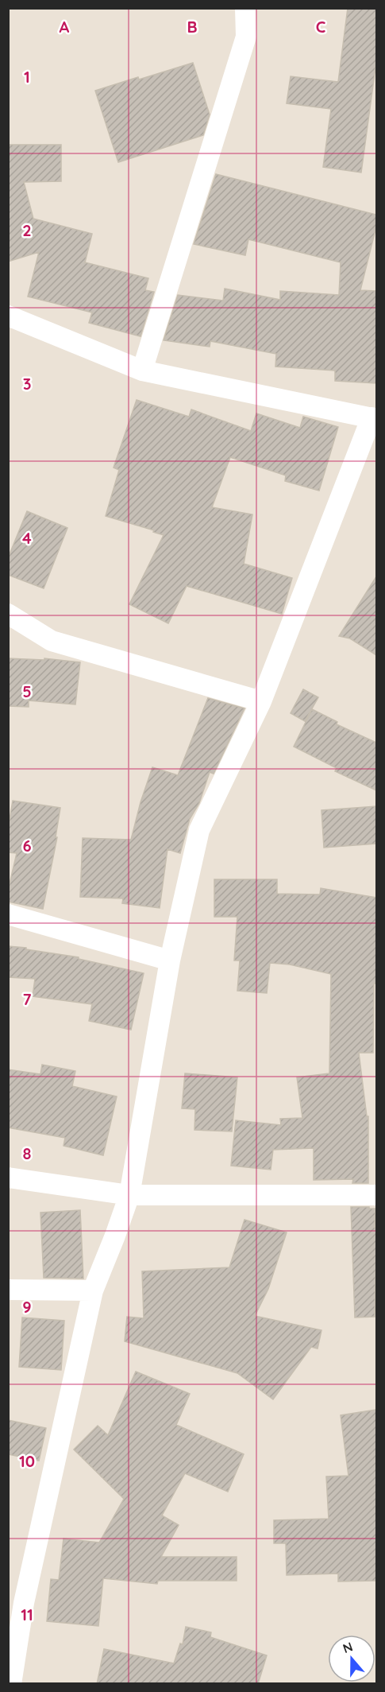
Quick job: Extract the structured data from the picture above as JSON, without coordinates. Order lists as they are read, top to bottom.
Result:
{
  "north": "top",
  "grid": {
    "columns": ["A", "B", "C"],
    "rows": [
      "1",
      "2",
      "3",
      "4",
      "5",
      "6",
      "7",
      "8",
      "9",
      "10",
      "11"
    ]
  }
}
